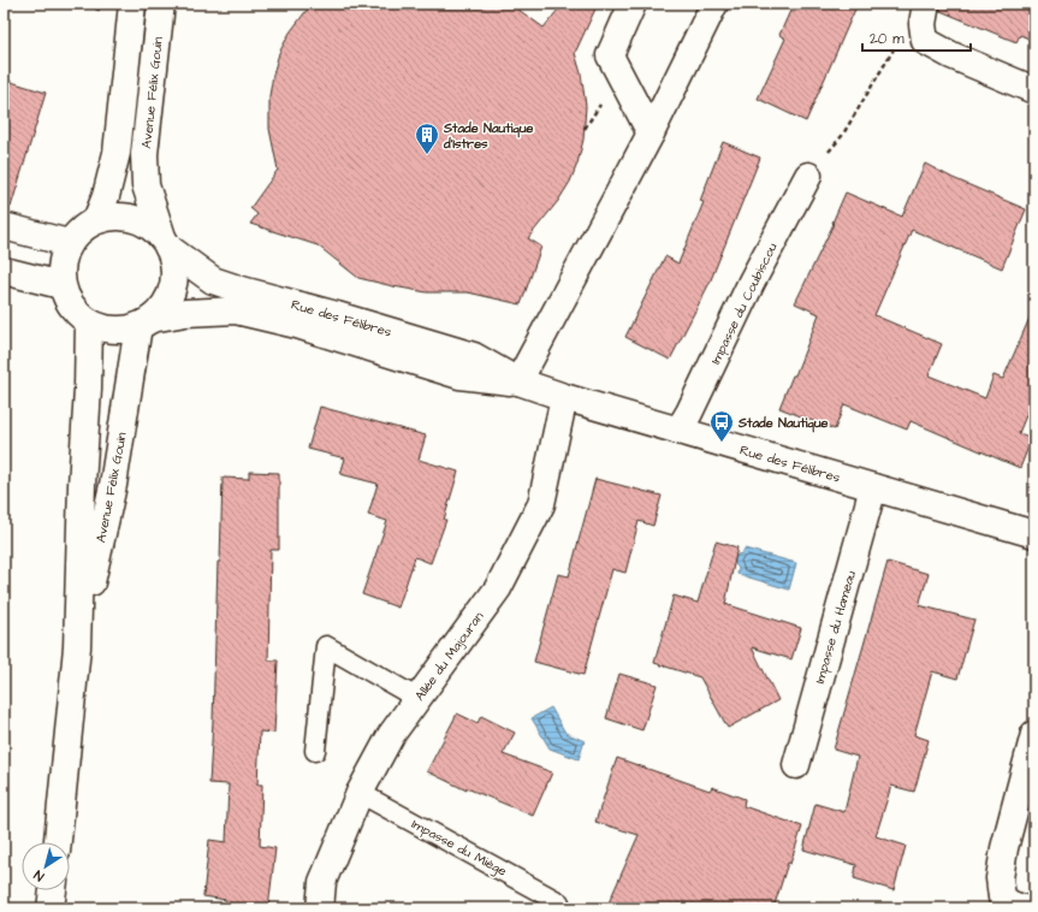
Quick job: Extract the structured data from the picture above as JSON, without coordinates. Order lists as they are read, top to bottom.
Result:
{
  "streets": {
    "street": [
      "Avenue Félix Gouin",
      "Impasse du Coubiscou",
      "Rue des Félibres",
      "Impasse du Hameau",
      "Allée du Majouran"
    ],
    "lane": ["Impasse du Miège"]
  },
  "crossings": [
    ["Avenue Félix Gouin", "Rue des Félibres"],
    ["Impasse du Coubiscou", "Rue des Félibres"],
    ["Rue des Félibres", "Impasse du Hameau"],
    ["Rue des Félibres", "Allée du Majouran"],
    ["Allée du Majouran", "Impasse du Miège"]
  ],
  "places": {
    "building": ["Stade Nautique d'Istres"],
    "bus stop": ["Stade Nautique"]
  },
  "scale_bar": "20 m",
  "north": "bottom left"
}
